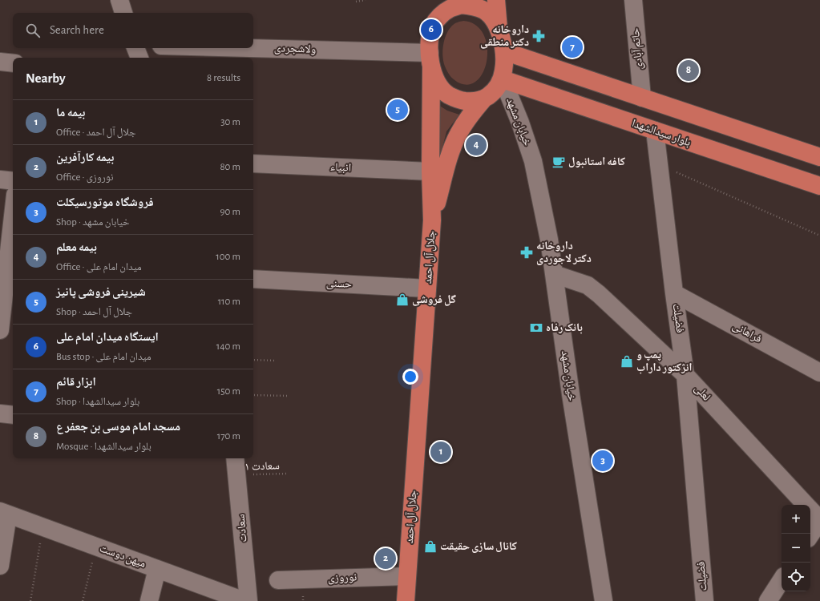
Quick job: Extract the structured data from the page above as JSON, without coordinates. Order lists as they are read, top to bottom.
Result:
{
  "streets": {
    "main road": ["بلوار سیدالشهدا", "جلال آل احمد"],
    "street": [
      "ولاشجردی",
      "حاتم آبادی",
      "خیابان مشهد",
      "انبیاء",
      "حسنی",
      "فضیلت",
      "فراهانی",
      "لعلی",
      "سعادت",
      "میهن دوست",
      "نوروزی"
    ],
    "path": ["سعادت ۱"]
  },
  "crossings": [
    ["ولاشجردی", "خیابان مشهد"],
    ["ولاشجردی", "بلوار سیدالشهدا"],
    ["ولاشجردی", "جلال آل احمد"],
    ["خیابان مشهد", "بلوار سیدالشهدا"],
    ["خیابان مشهد", "جلال آل احمد"],
    ["خیابان مشهد", "لعلی"],
    ["بلوار سیدالشهدا", "جلال آل احمد"],
    ["بلوار سیدالشهدا", "فضیلت"],
    ["انبیاء", "جلال آل احمد"],
    ["جلال آل احمد", "حسنی"],
    ["جلال آل احمد", "نوروزی"],
    ["فضیلت", "فراهانی"],
    ["فضیلت", "لعلی"],
    ["سعادت ۱", "سعادت"]
  ],
  "places": {
    "pharmacy": ["داروخانه دکتر منطقی", "داروخانه دکتر لاجوردی"],
    "cafe": ["کافه استانبول"],
    "shop": ["گل فروشی", "پمپ و انژکتور داراب", "کانال سازی حقیقت"],
    "bank": ["بانک رفاه"]
  },
  "page": {
    "search": "Search here",
    "pins": [
      "6",
      "7",
      "8",
      "5",
      "4",
      "1",
      "3",
      "2"
    ],
    "heading": ["Nearby", "8 results"],
    "list": [
      {
        "mark": "1",
        "name": "بیمه ما",
        "note": "Office · جلال آل احمد",
        "value": "30 m"
      },
      {
        "mark": "2",
        "name": "بیمه کارآفرین",
        "note": "Office · نوروزی",
        "value": "80 m"
      },
      {
        "mark": "3",
        "name": "فروشگاه موتورسیکلت",
        "note": "Shop · خیابان مشهد",
        "value": "90 m"
      },
      {
        "mark": "4",
        "name": "بیمه معلم",
        "note": "Office · میدان امام علی",
        "value": "100 m"
      },
      {
        "mark": "5",
        "name": "شیرینی فروشی پانیز",
        "note": "Shop · جلال آل احمد",
        "value": "110 m"
      },
      {
        "mark": "6",
        "name": "ایستگاه میدان امام علی",
        "note": "Bus stop · میدان امام علی",
        "value": "140 m"
      },
      {
        "mark": "7",
        "name": "ابزار قائم",
        "note": "Shop · بلوار سیدالشهدا",
        "value": "150 m"
      },
      {
        "mark": "8",
        "name": "مسجد امام موسی بن جعفر ع",
        "note": "Mosque · بلوار سیدالشهدا",
        "value": "170 m"
      }
    ],
    "map_buttons": ["+", "−"]
  }
}
